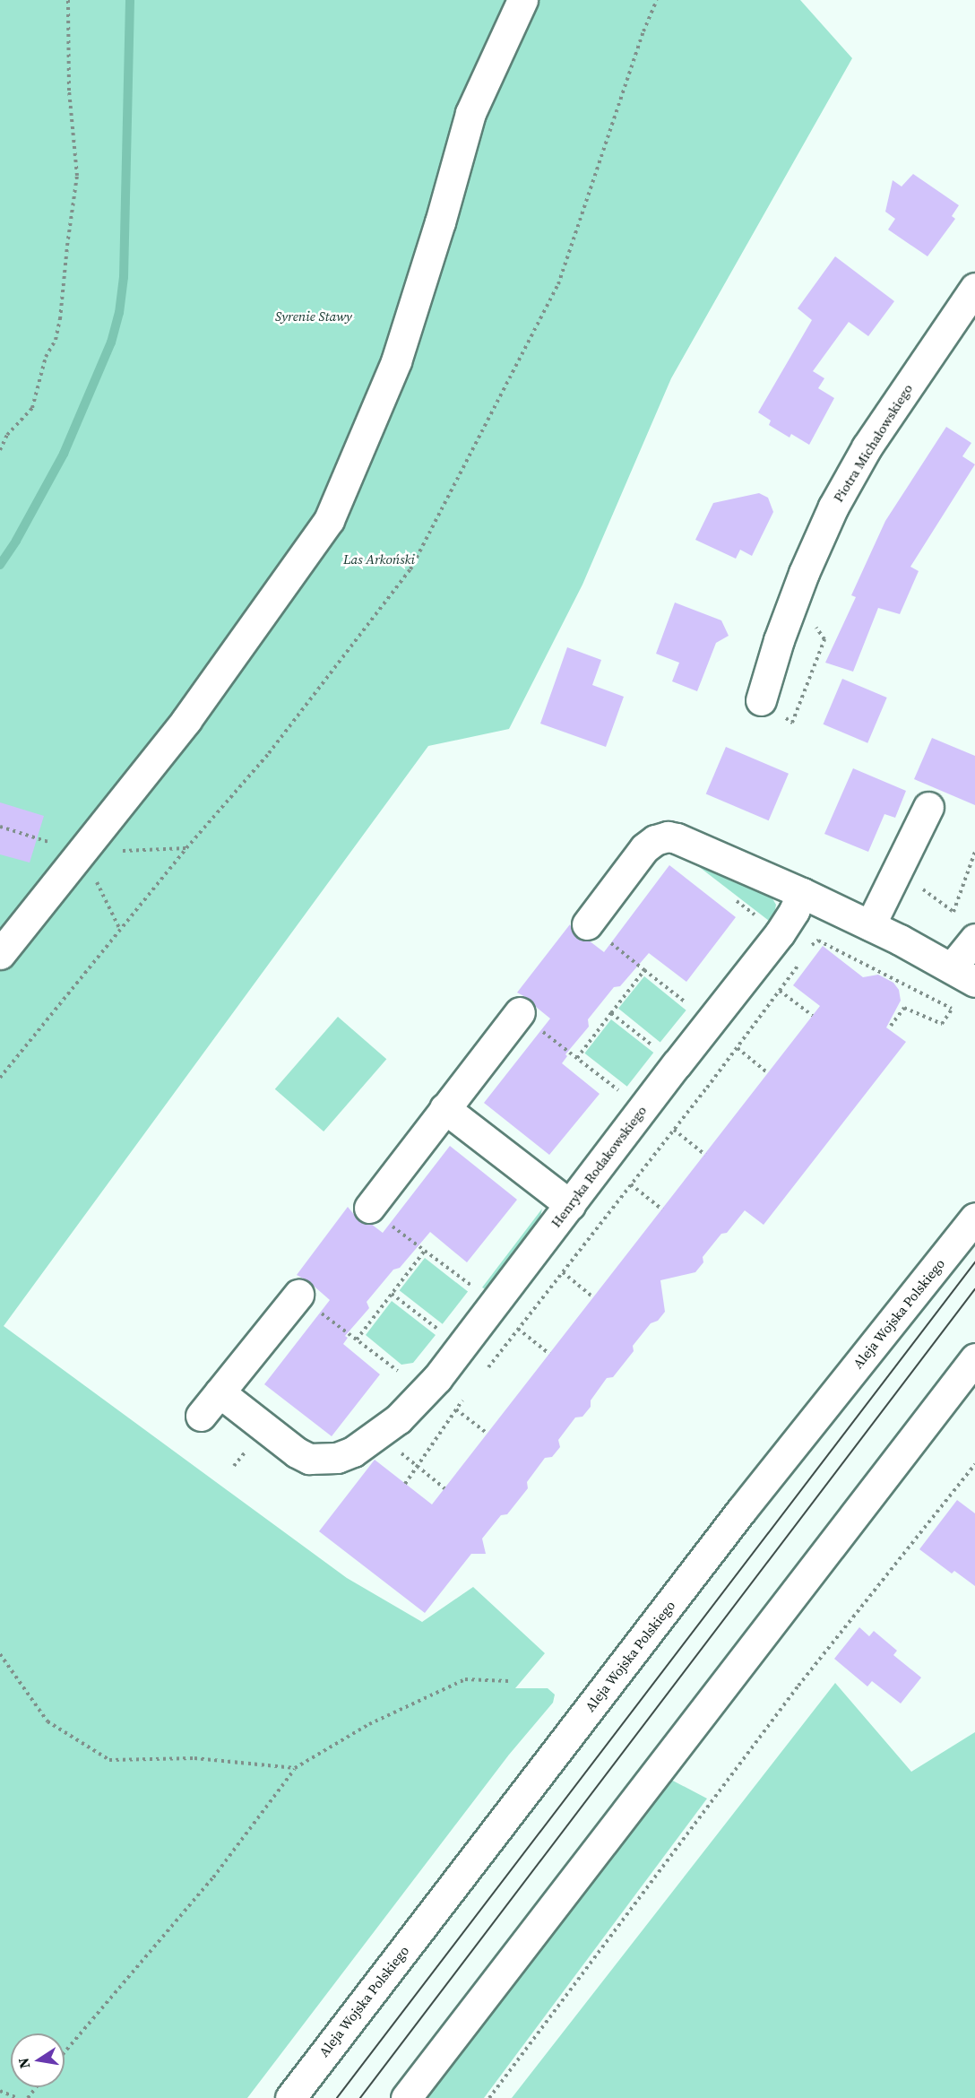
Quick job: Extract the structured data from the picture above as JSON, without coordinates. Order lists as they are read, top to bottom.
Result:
{
  "streets": {
    "street": ["Piotra Michałowskiego", "Henryka Rodakowskiego", "Aleja Wojska Polskiego"]
  },
  "parks": ["Syrenie Stawy", "Las Arkoński"],
  "north": "left"
}
